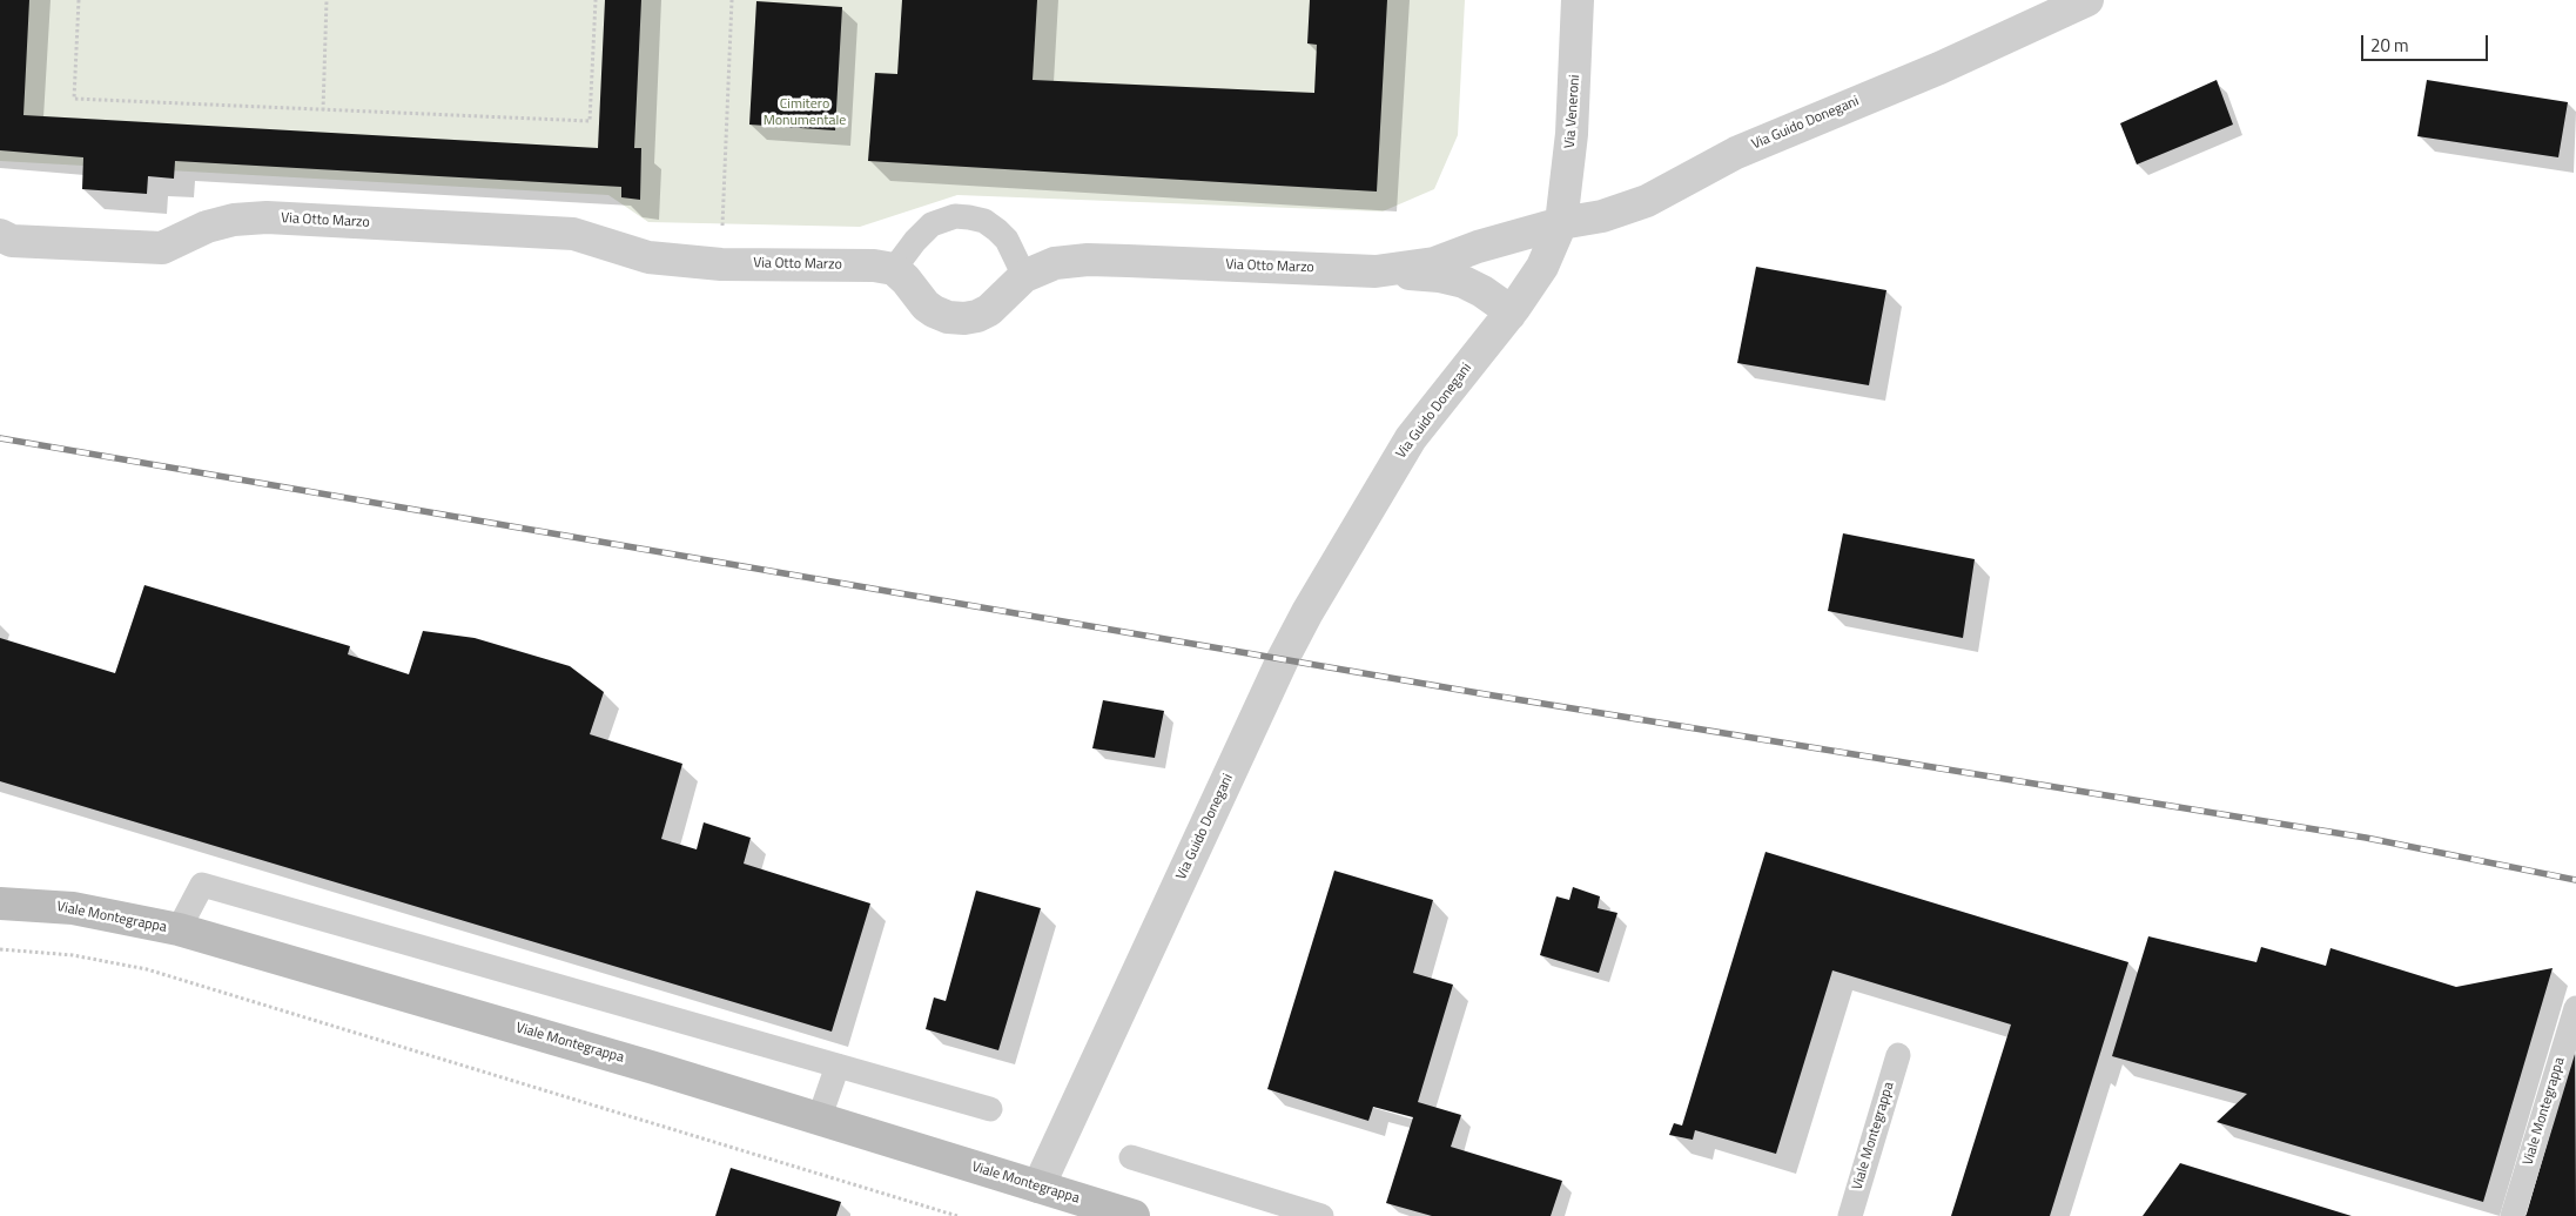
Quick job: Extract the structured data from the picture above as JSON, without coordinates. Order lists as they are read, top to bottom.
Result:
{
  "streets": {
    "main road": ["Viale Montegrappa"],
    "street": ["Via Veneroni", "Via Guido Donegani", "Via Otto Marzo"]
  },
  "crossings": [
    ["Via Veneroni", "Via Guido Donegani"],
    ["Via Veneroni", "Via Otto Marzo"],
    ["Via Guido Donegani", "Via Otto Marzo"],
    ["Via Guido Donegani", "Viale Montegrappa"]
  ],
  "parks": ["Cimitero Monumentale"],
  "scale_bar": "20 m"
}
